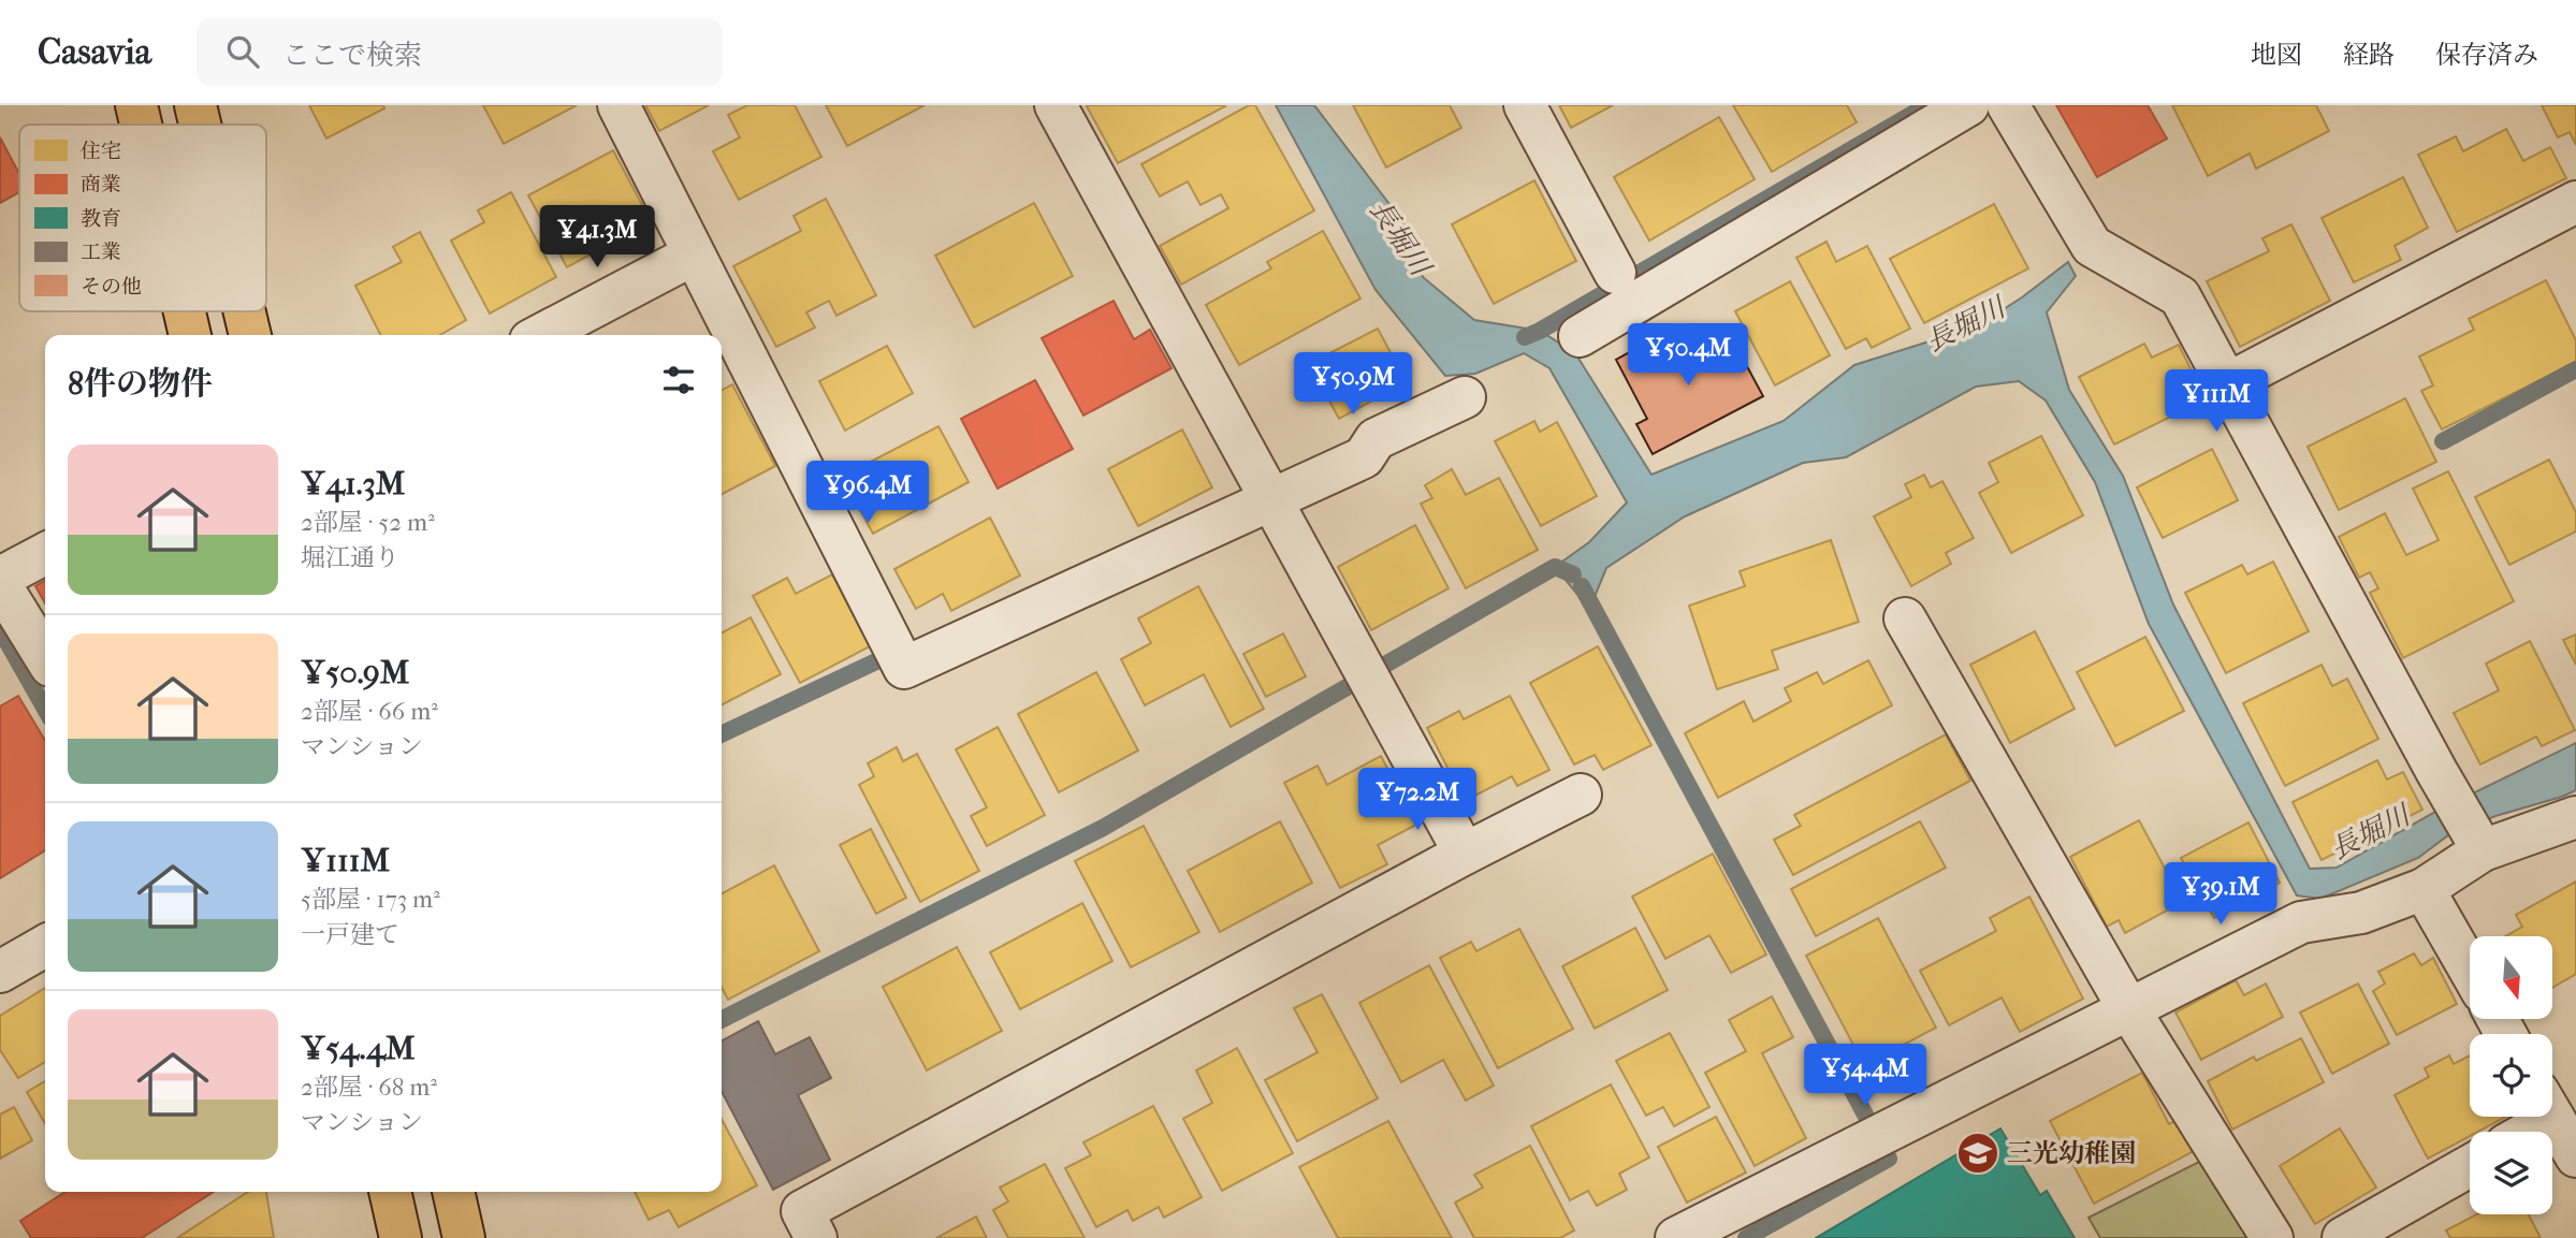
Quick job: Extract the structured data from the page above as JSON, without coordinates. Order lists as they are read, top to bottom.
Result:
{
  "water": ["長堀川"],
  "places": {
    "school or university": ["三光幼稚園"]
  },
  "legend": [
    "住宅",
    "商業",
    "教育",
    "工業",
    "その他"
  ],
  "north": "bottom",
  "page": {
    "header": "Casavia",
    "search": "ここで検索",
    "nav": ["地図", "経路", "保存済み"],
    "price": [
      "¥41.3M",
      "¥50.4M",
      "¥50.9M",
      "¥111M",
      "¥96.4M",
      "¥72.2M",
      "¥39.1M",
      "¥54.4M"
    ],
    "heading": "8件の物件",
    "list": [
      {
        "name": "¥41.3M",
        "note": "2部屋 · 52 m² · 堀江通り"
      },
      {
        "name": "¥50.9M",
        "note": "2部屋 · 66 m² · マンション"
      },
      {
        "name": "¥111M",
        "note": "5部屋 · 173 m² · 一戸建て"
      },
      {
        "name": "¥54.4M",
        "note": "2部屋 · 68 m² · マンション"
      }
    ]
  }
}
